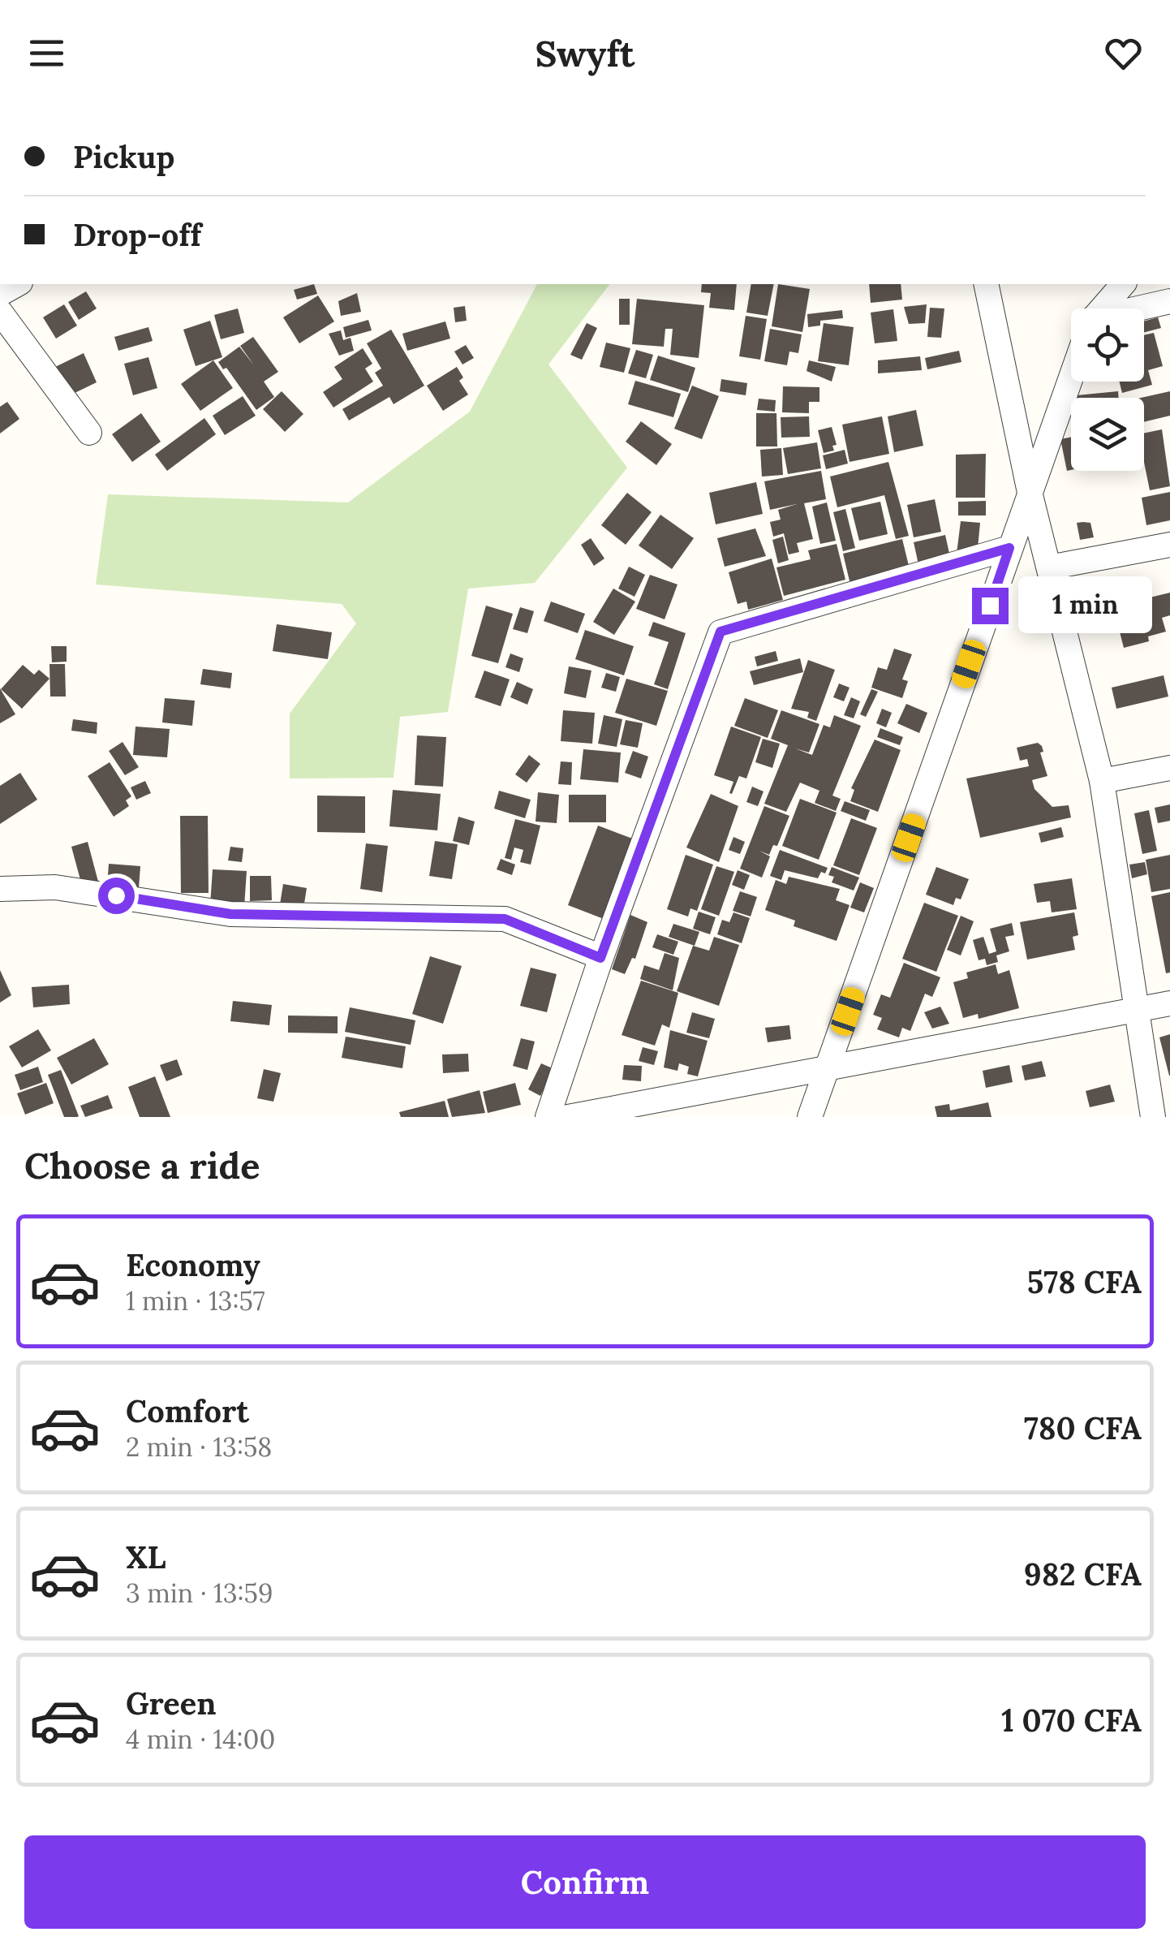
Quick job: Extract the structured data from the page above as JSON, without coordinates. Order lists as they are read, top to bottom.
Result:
{
  "page": {
    "header": "Swyft",
    "banner": ["Pickup", "Drop-off"],
    "bubble": "1 min",
    "heading": "Choose a ride",
    "list": [
      {
        "name": "Economy",
        "note": "1 min · 13:57",
        "value": "578 CFA"
      },
      {
        "name": "Comfort",
        "note": "2 min · 13:58",
        "value": "780 CFA"
      },
      {
        "name": "XL",
        "note": "3 min · 13:59",
        "value": "982 CFA"
      },
      {
        "name": "Green",
        "note": "4 min · 14:00",
        "value": "1 070 CFA"
      }
    ],
    "buttons": "Confirm"
  }
}
